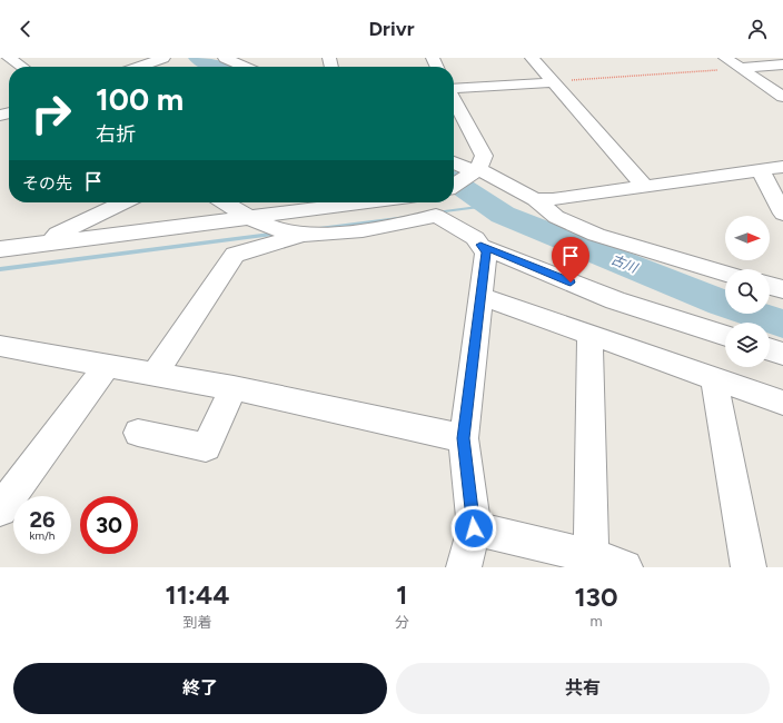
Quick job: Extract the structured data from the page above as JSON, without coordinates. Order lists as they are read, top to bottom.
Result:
{
  "water": ["古川"],
  "north": "right",
  "page": {
    "header": "Drivr",
    "turn": ["100 m", "右折"],
    "then": "その先",
    "speed": "26 km/h",
    "limit": "30",
    "eta": [
      "11:44",
      "到着",
      "1",
      "分",
      "130",
      "m"
    ],
    "buttons": ["終了", "共有"]
  }
}
